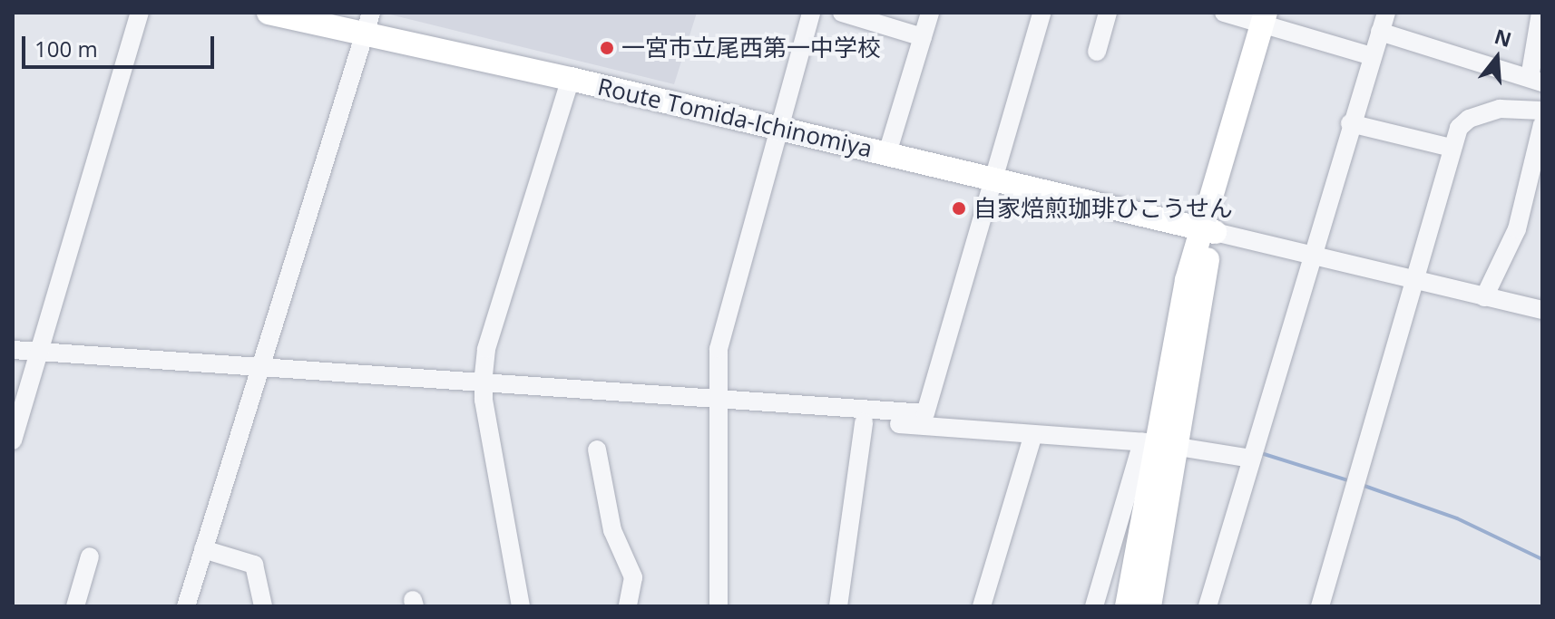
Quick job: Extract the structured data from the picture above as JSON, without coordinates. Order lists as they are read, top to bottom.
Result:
{
  "streets": {
    "main road": ["Route Tomida-Ichinomiya"]
  },
  "places": ["一宮市立尾西第一中学校", "自家焙煎珈琲ひこうせん"],
  "scale_bar": "100 m",
  "north": "top"
}
